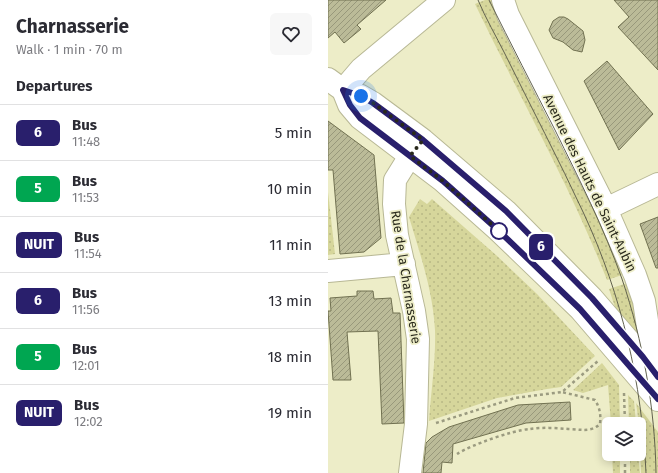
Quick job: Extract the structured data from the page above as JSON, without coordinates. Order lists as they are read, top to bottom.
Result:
{
  "streets": {
    "street": ["Avenue des Hauts de Saint-Aubin", "Rue de la Charnasserie"]
  },
  "lines": ["bus line 6"],
  "page": {
    "heading": [
      ["Charnasserie", "Walk · 1 min · 70 m"],
      "Departures"
    ],
    "on_map": "6",
    "list": [
      {
        "mark": "6",
        "name": "Bus",
        "note": "11:48",
        "value": "5 min"
      },
      {
        "mark": "5",
        "name": "Bus",
        "note": "11:53",
        "value": "10 min"
      },
      {
        "mark": "NUIT",
        "name": "Bus",
        "note": "11:54",
        "value": "11 min"
      },
      {
        "mark": "6",
        "name": "Bus",
        "note": "11:56",
        "value": "13 min"
      },
      {
        "mark": "5",
        "name": "Bus",
        "note": "12:01",
        "value": "18 min"
      },
      {
        "mark": "NUIT",
        "name": "Bus",
        "note": "12:02",
        "value": "19 min"
      }
    ]
  }
}
